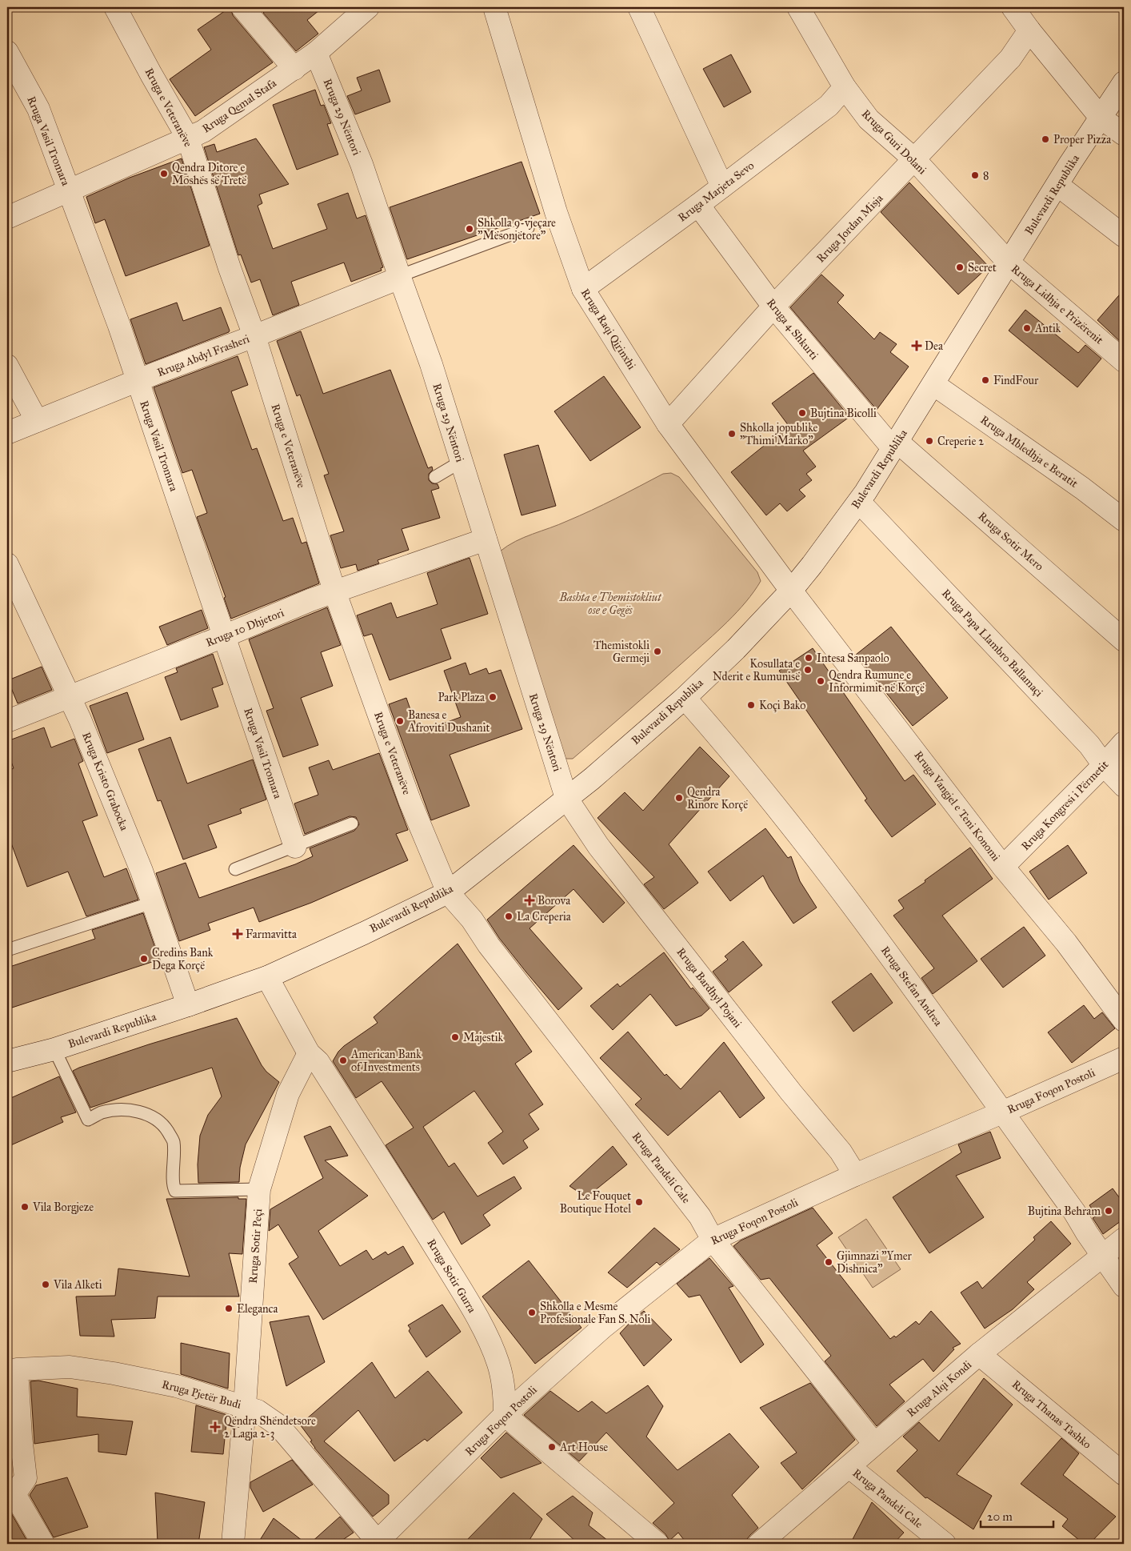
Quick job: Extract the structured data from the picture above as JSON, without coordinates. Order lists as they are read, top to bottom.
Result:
{
  "streets": {
    "street": [
      "Rruga Qemal Stafa",
      "Rruga e Veteranëve",
      "Rruga 29 Nëntori",
      "Rruga Vasil Tromara",
      "Rruga Guri Dolani",
      "Rruga Marjeta Sevo",
      "Bulevardi Republika",
      "Rruga Jordan Misja",
      "Rruga Lidhja e Prizërenit",
      "Rruga Raqi Qirinxhi",
      "Rruga 4 Shkurti",
      "Rruga Abdyl Frasheri",
      "Rruga Mbledhja e Beratit",
      "Rruga Sotir Mero",
      "Rruga 10 Dhjetori",
      "Rruga Papa Llambro Ballamaçi",
      "Rruga Kristo Grabocka",
      "Rruga Kongresi i Përmetit",
      "Rruga Vangjel e Teni Konomi",
      "Rruga Stefan Andrea",
      "Rruga Bardhyl Pojani",
      "Rruga Foqon Postoli",
      "Rruga Pandeli Cale",
      "Rruga Sotir Peçi",
      "Rruga Sotir Gurra",
      "Rruga Alqi Kondi",
      "Rruga Pjetër Budi",
      "Rruga Thanas Tashko"
    ]
  },
  "crossings": [
    ["Rruga Qemal Stafa", "Rruga e Veteranëve"],
    ["Rruga Qemal Stafa", "Rruga 29 Nëntori"],
    ["Rruga Qemal Stafa", "Rruga Vasil Tromara"],
    ["Rruga e Veteranëve", "Bulevardi Republika"],
    ["Rruga e Veteranëve", "Rruga Abdyl Frasheri"],
    ["Rruga e Veteranëve", "Rruga 10 Dhjetori"],
    ["Rruga e Veteranëve", "Rruga Pandeli Cale"],
    ["Rruga 29 Nëntori", "Bulevardi Republika"],
    ["Rruga 29 Nëntori", "Rruga Abdyl Frasheri"],
    ["Rruga 29 Nëntori", "Rruga 10 Dhjetori"],
    ["Rruga 29 Nëntori", "Rruga Bardhyl Pojani"],
    ["Rruga Vasil Tromara", "Rruga Abdyl Frasheri"],
    ["Rruga Vasil Tromara", "Rruga 10 Dhjetori"],
    ["Rruga Guri Dolani", "Rruga Marjeta Sevo"],
    ["Rruga Guri Dolani", "Bulevardi Republika"],
    ["Rruga Guri Dolani", "Rruga Jordan Misja"],
    ["Rruga Guri Dolani", "Rruga Lidhja e Prizërenit"],
    ["Rruga Marjeta Sevo", "Rruga Raqi Qirinxhi"],
    ["Rruga Marjeta Sevo", "Rruga 4 Shkurti"],
    ["Bulevardi Republika", "Rruga Lidhja e Prizërenit"],
    ["Bulevardi Republika", "Rruga Raqi Qirinxhi"],
    ["Bulevardi Republika", "Rruga 4 Shkurti"],
    ["Bulevardi Republika", "Rruga Mbledhja e Beratit"],
    ["Bulevardi Republika", "Rruga Sotir Mero"],
    ["Bulevardi Republika", "Rruga Papa Llambro Ballamaçi"],
    ["Bulevardi Republika", "Rruga Kristo Grabocka"],
    ["Bulevardi Republika", "Rruga Vangjel e Teni Konomi"],
    ["Bulevardi Republika", "Rruga Stefan Andrea"],
    ["Bulevardi Republika", "Rruga Bardhyl Pojani"],
    ["Bulevardi Republika", "Rruga Pandeli Cale"],
    ["Bulevardi Republika", "Rruga Sotir Gurra"],
    ["Rruga Jordan Misja", "Rruga Raqi Qirinxhi"],
    ["Rruga Jordan Misja", "Rruga 4 Shkurti"],
    ["Rruga Raqi Qirinxhi", "Rruga Vangjel e Teni Konomi"],
    ["Rruga 4 Shkurti", "Rruga Sotir Mero"],
    ["Rruga 10 Dhjetori", "Rruga Kristo Grabocka"],
    ["Rruga Papa Llambro Ballamaçi", "Rruga Kongresi i Përmetit"],
    ["Rruga Kongresi i Përmetit", "Rruga Vangjel e Teni Konomi"],
    ["Rruga Stefan Andrea", "Rruga Foqon Postoli"],
    ["Rruga Stefan Andrea", "Rruga Alqi Kondi"],
    ["Rruga Bardhyl Pojani", "Rruga Foqon Postoli"],
    ["Rruga Foqon Postoli", "Rruga Pandeli Cale"],
    ["Rruga Foqon Postoli", "Rruga Sotir Gurra"],
    ["Rruga Foqon Postoli", "Rruga Pjetër Budi"],
    ["Rruga Pandeli Cale", "Rruga Alqi Kondi"],
    ["Rruga Sotir Peçi", "Rruga Sotir Gurra"],
    ["Rruga Sotir Peçi", "Rruga Pjetër Budi"],
    ["Rruga Alqi Kondi", "Rruga Thanas Tashko"]
  ],
  "parks": ["Bashta e Themistokliut ose e Gegës"],
  "places": {
    "other": [
      "Proper Pizza",
      "Qendra Ditore e Moshës së Tretë",
      "8",
      "Shkolla 9-vjeçare \"Mësonjëtore\"",
      "Secret",
      "Antik",
      "FindFour",
      "Bujtina Bicolli",
      "Shkolla jopublike \"Thimi Marko\"",
      "Creperie 2",
      "Themistokli Germeji",
      "Intesa Sanpaolo",
      "Kosullata e Nderit e Rumunisë",
      "Qendra Rumune e Informimit në Korçë",
      "Park Plaza",
      "Koçi Bako",
      "Banesa e Afroviti Dushanit",
      "Qendra Rinore Korçë",
      "La Creperia",
      "Credins Bank Dega Korçë",
      "Majestik",
      "American Bank of Investments",
      "Le Fouquet Boutique Hotel",
      "Vila Borgjeze",
      "Bujtina Behram",
      "Gjimnazi \"Ymer Dishnica\"",
      "Vila Alketi",
      "Eleganca",
      "Shkolla e Mesme Profesionale Fan S. Noli",
      "Art House"
    ],
    "health": [
      "Dea",
      "Borova",
      "Farmavitta",
      "Qëndra Shëndetsore 2 Lagja 2-3"
    ]
  },
  "scale_bar": "20 m"
}
